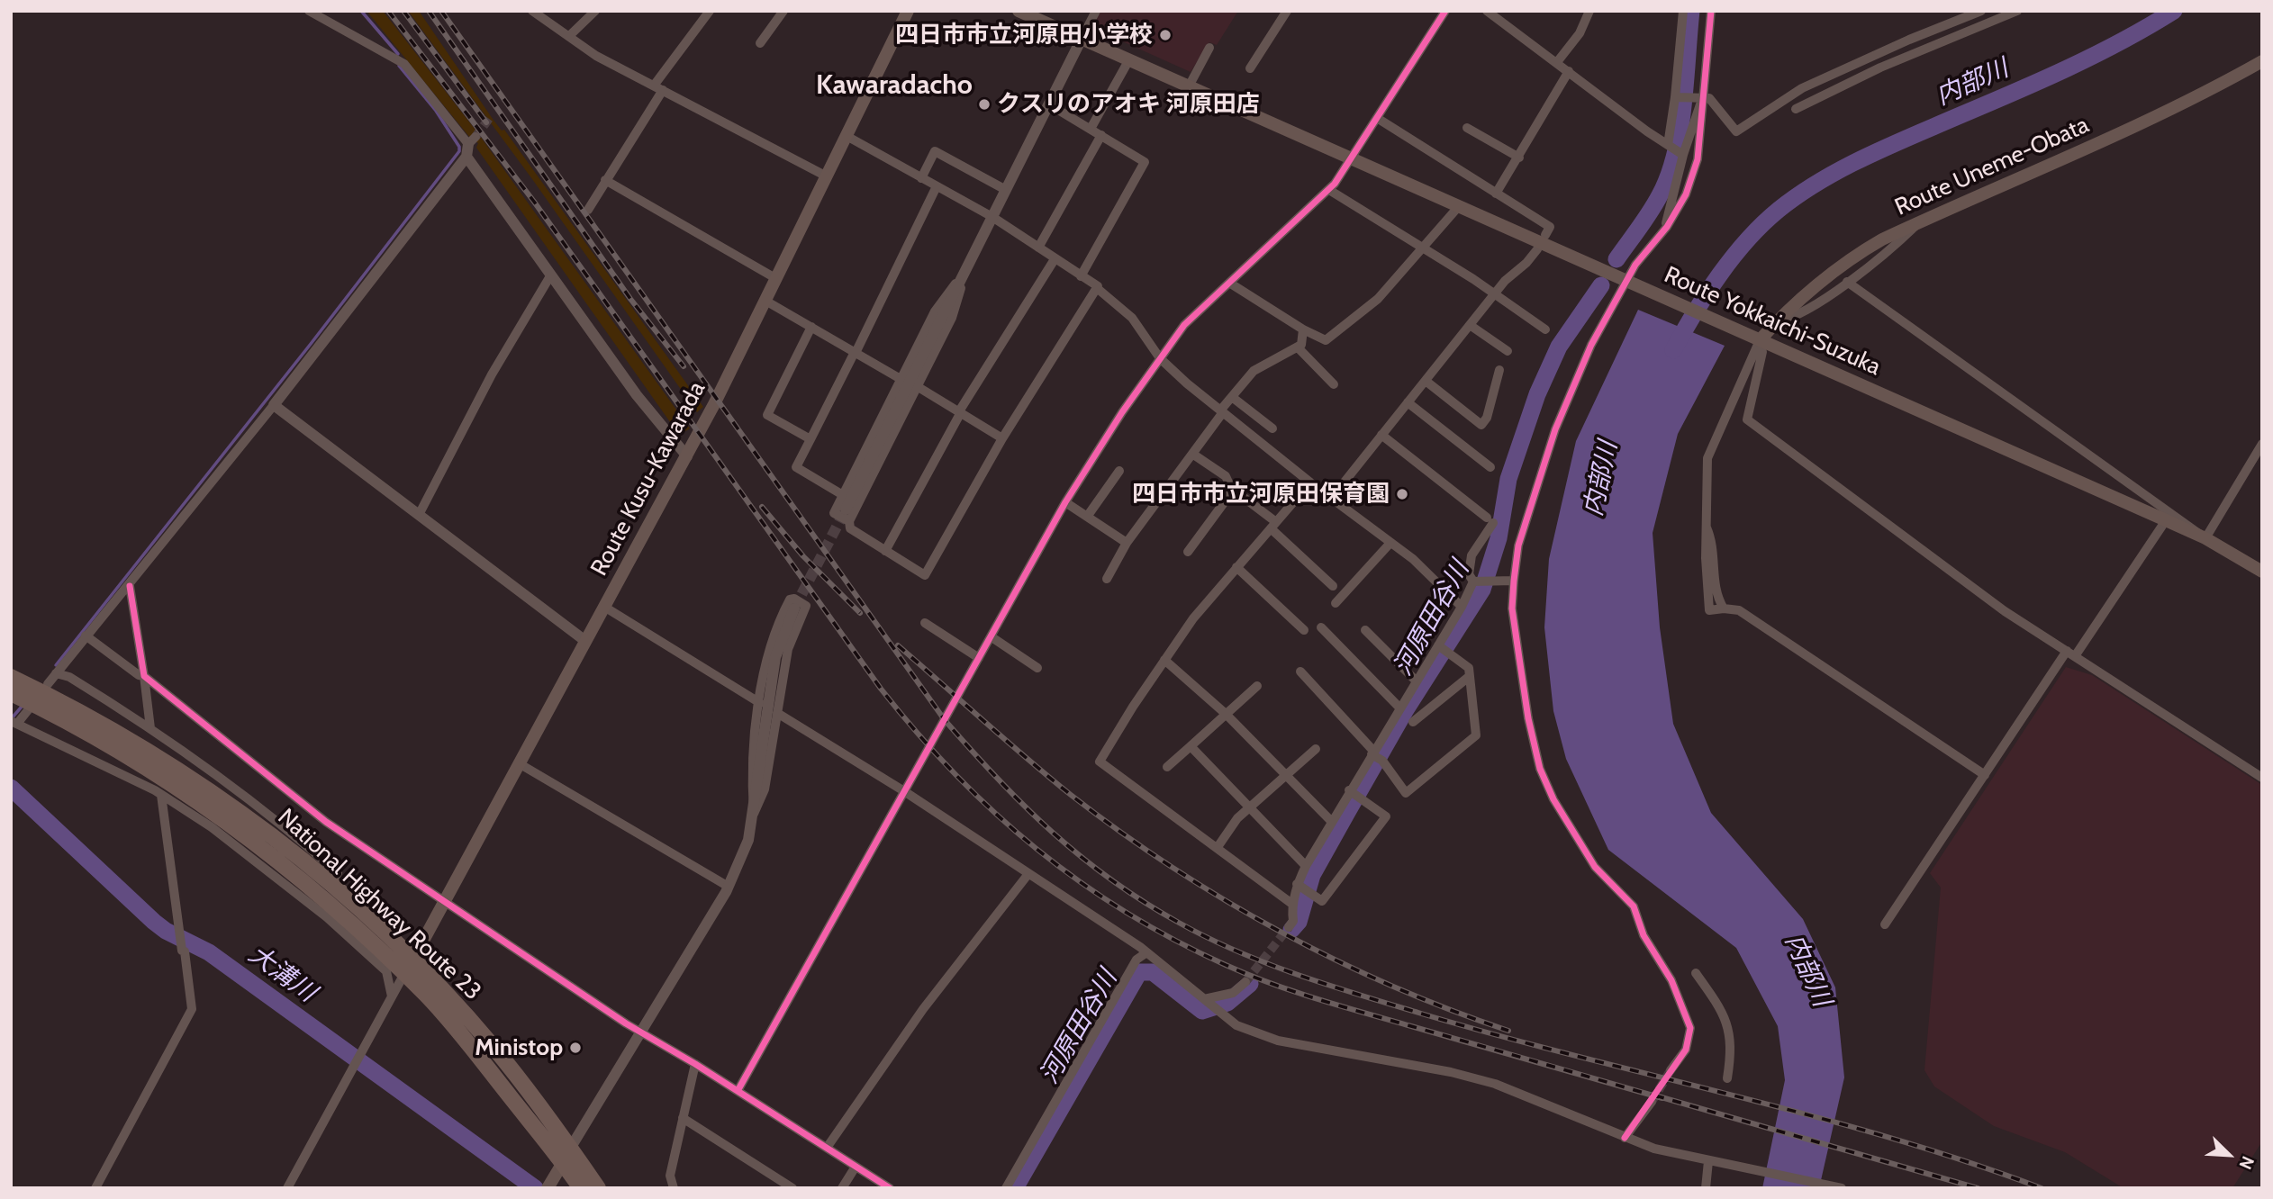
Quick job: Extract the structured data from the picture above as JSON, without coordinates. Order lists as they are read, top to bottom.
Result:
{
  "streets": {
    "highway": ["National Highway Route 23"],
    "main road": ["Route Uneme-Obata", "Route Yokkaichi-Suzuka", "Route Kusu-Kawarada"]
  },
  "crossings": [
    ["Route Uneme-Obata", "Route Yokkaichi-Suzuka"],
    ["Route Kusu-Kawarada", "National Highway Route 23"]
  ],
  "districts": ["Kawaradacho"],
  "water": ["内部川", "河原田谷川", "大溝川"],
  "places": [
    "四日市市立河原田小学校",
    "クスリのアオキ 河原田店",
    "四日市市立河原田保育園",
    "Ministop"
  ],
  "north": "bottom right"
}
